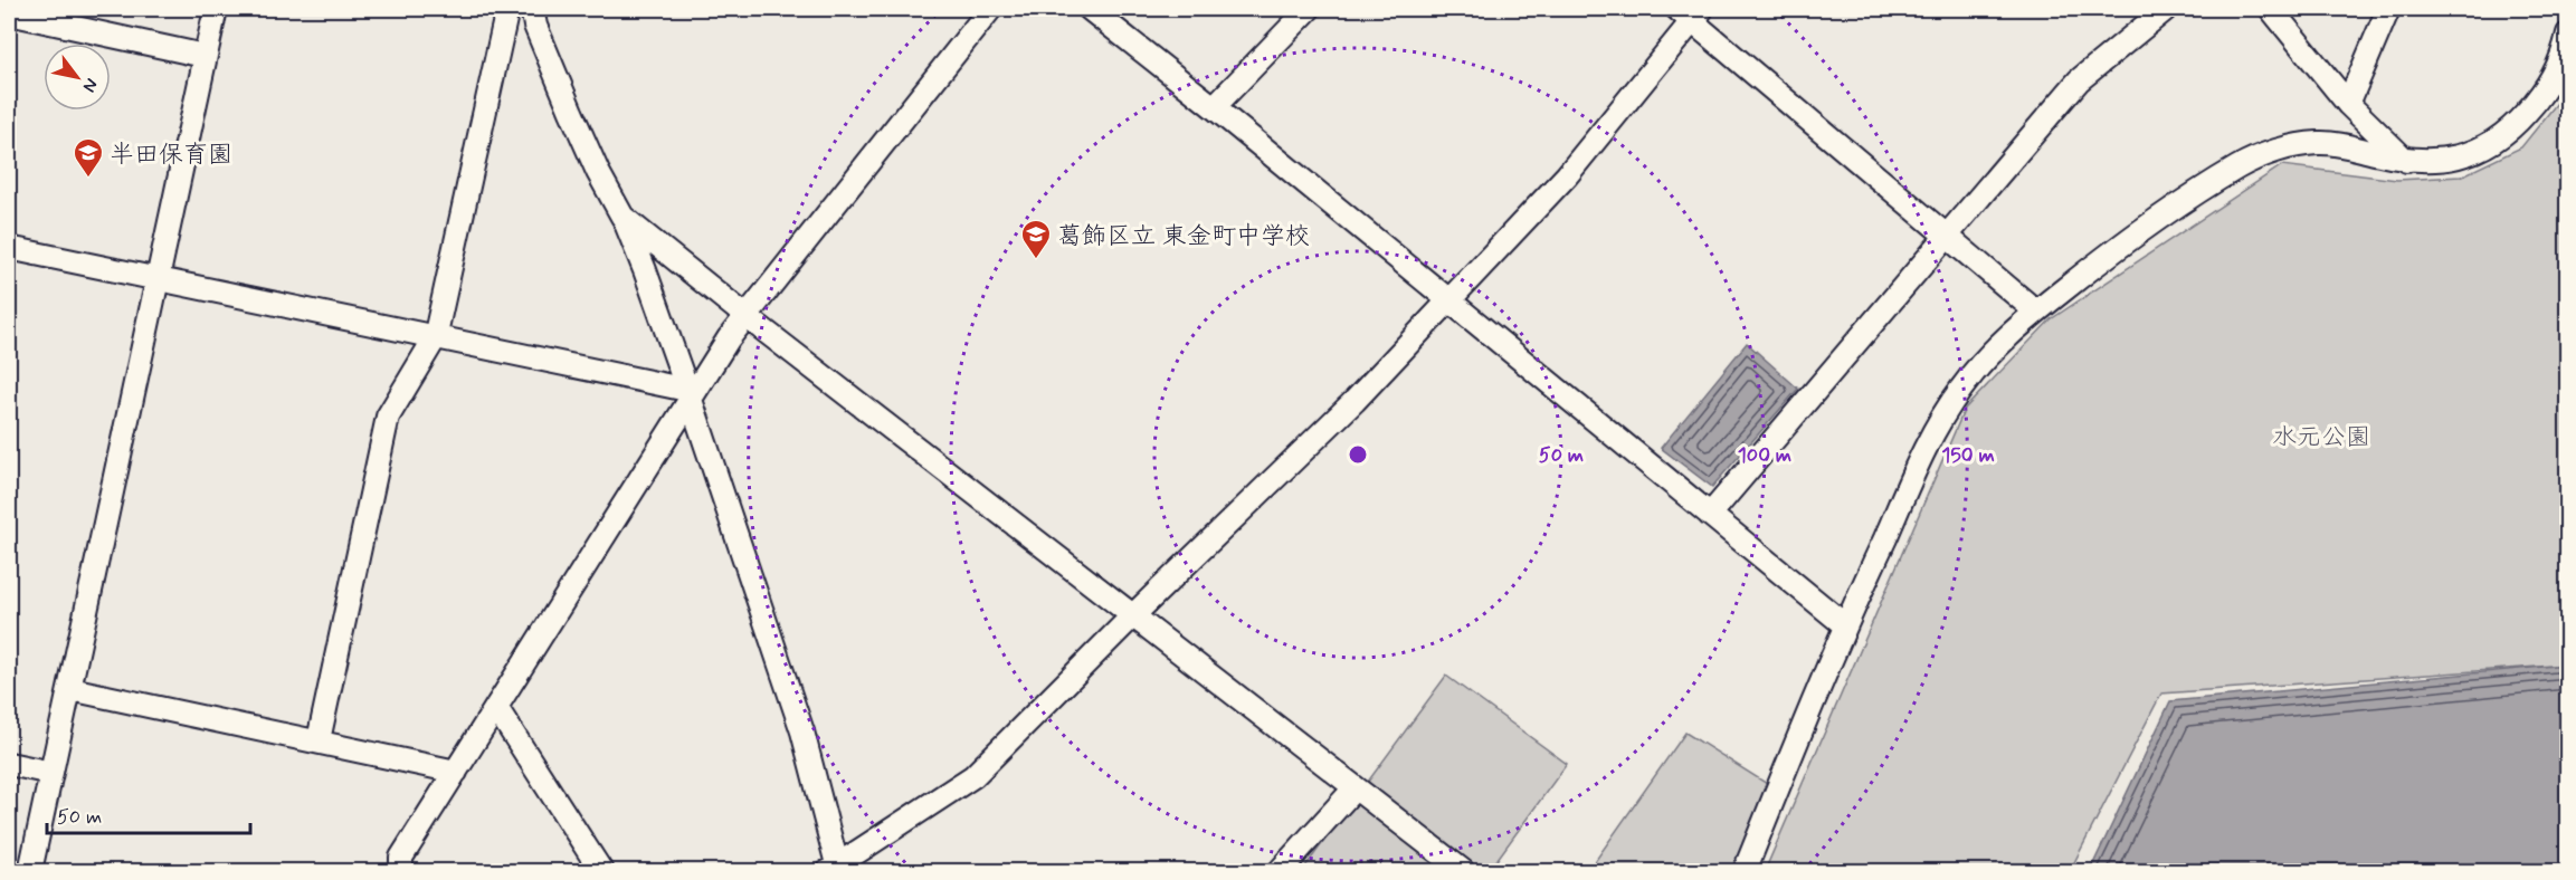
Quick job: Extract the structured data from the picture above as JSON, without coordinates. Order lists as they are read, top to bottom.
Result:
{
  "parks": ["水元公園"],
  "places": {
    "school or university": ["半田保育園", "葛飾区立 東金町中学校"]
  },
  "scale_bar": "50 m",
  "north": "bottom right",
  "rings": ["50 m", "100 m", "150 m"]
}
